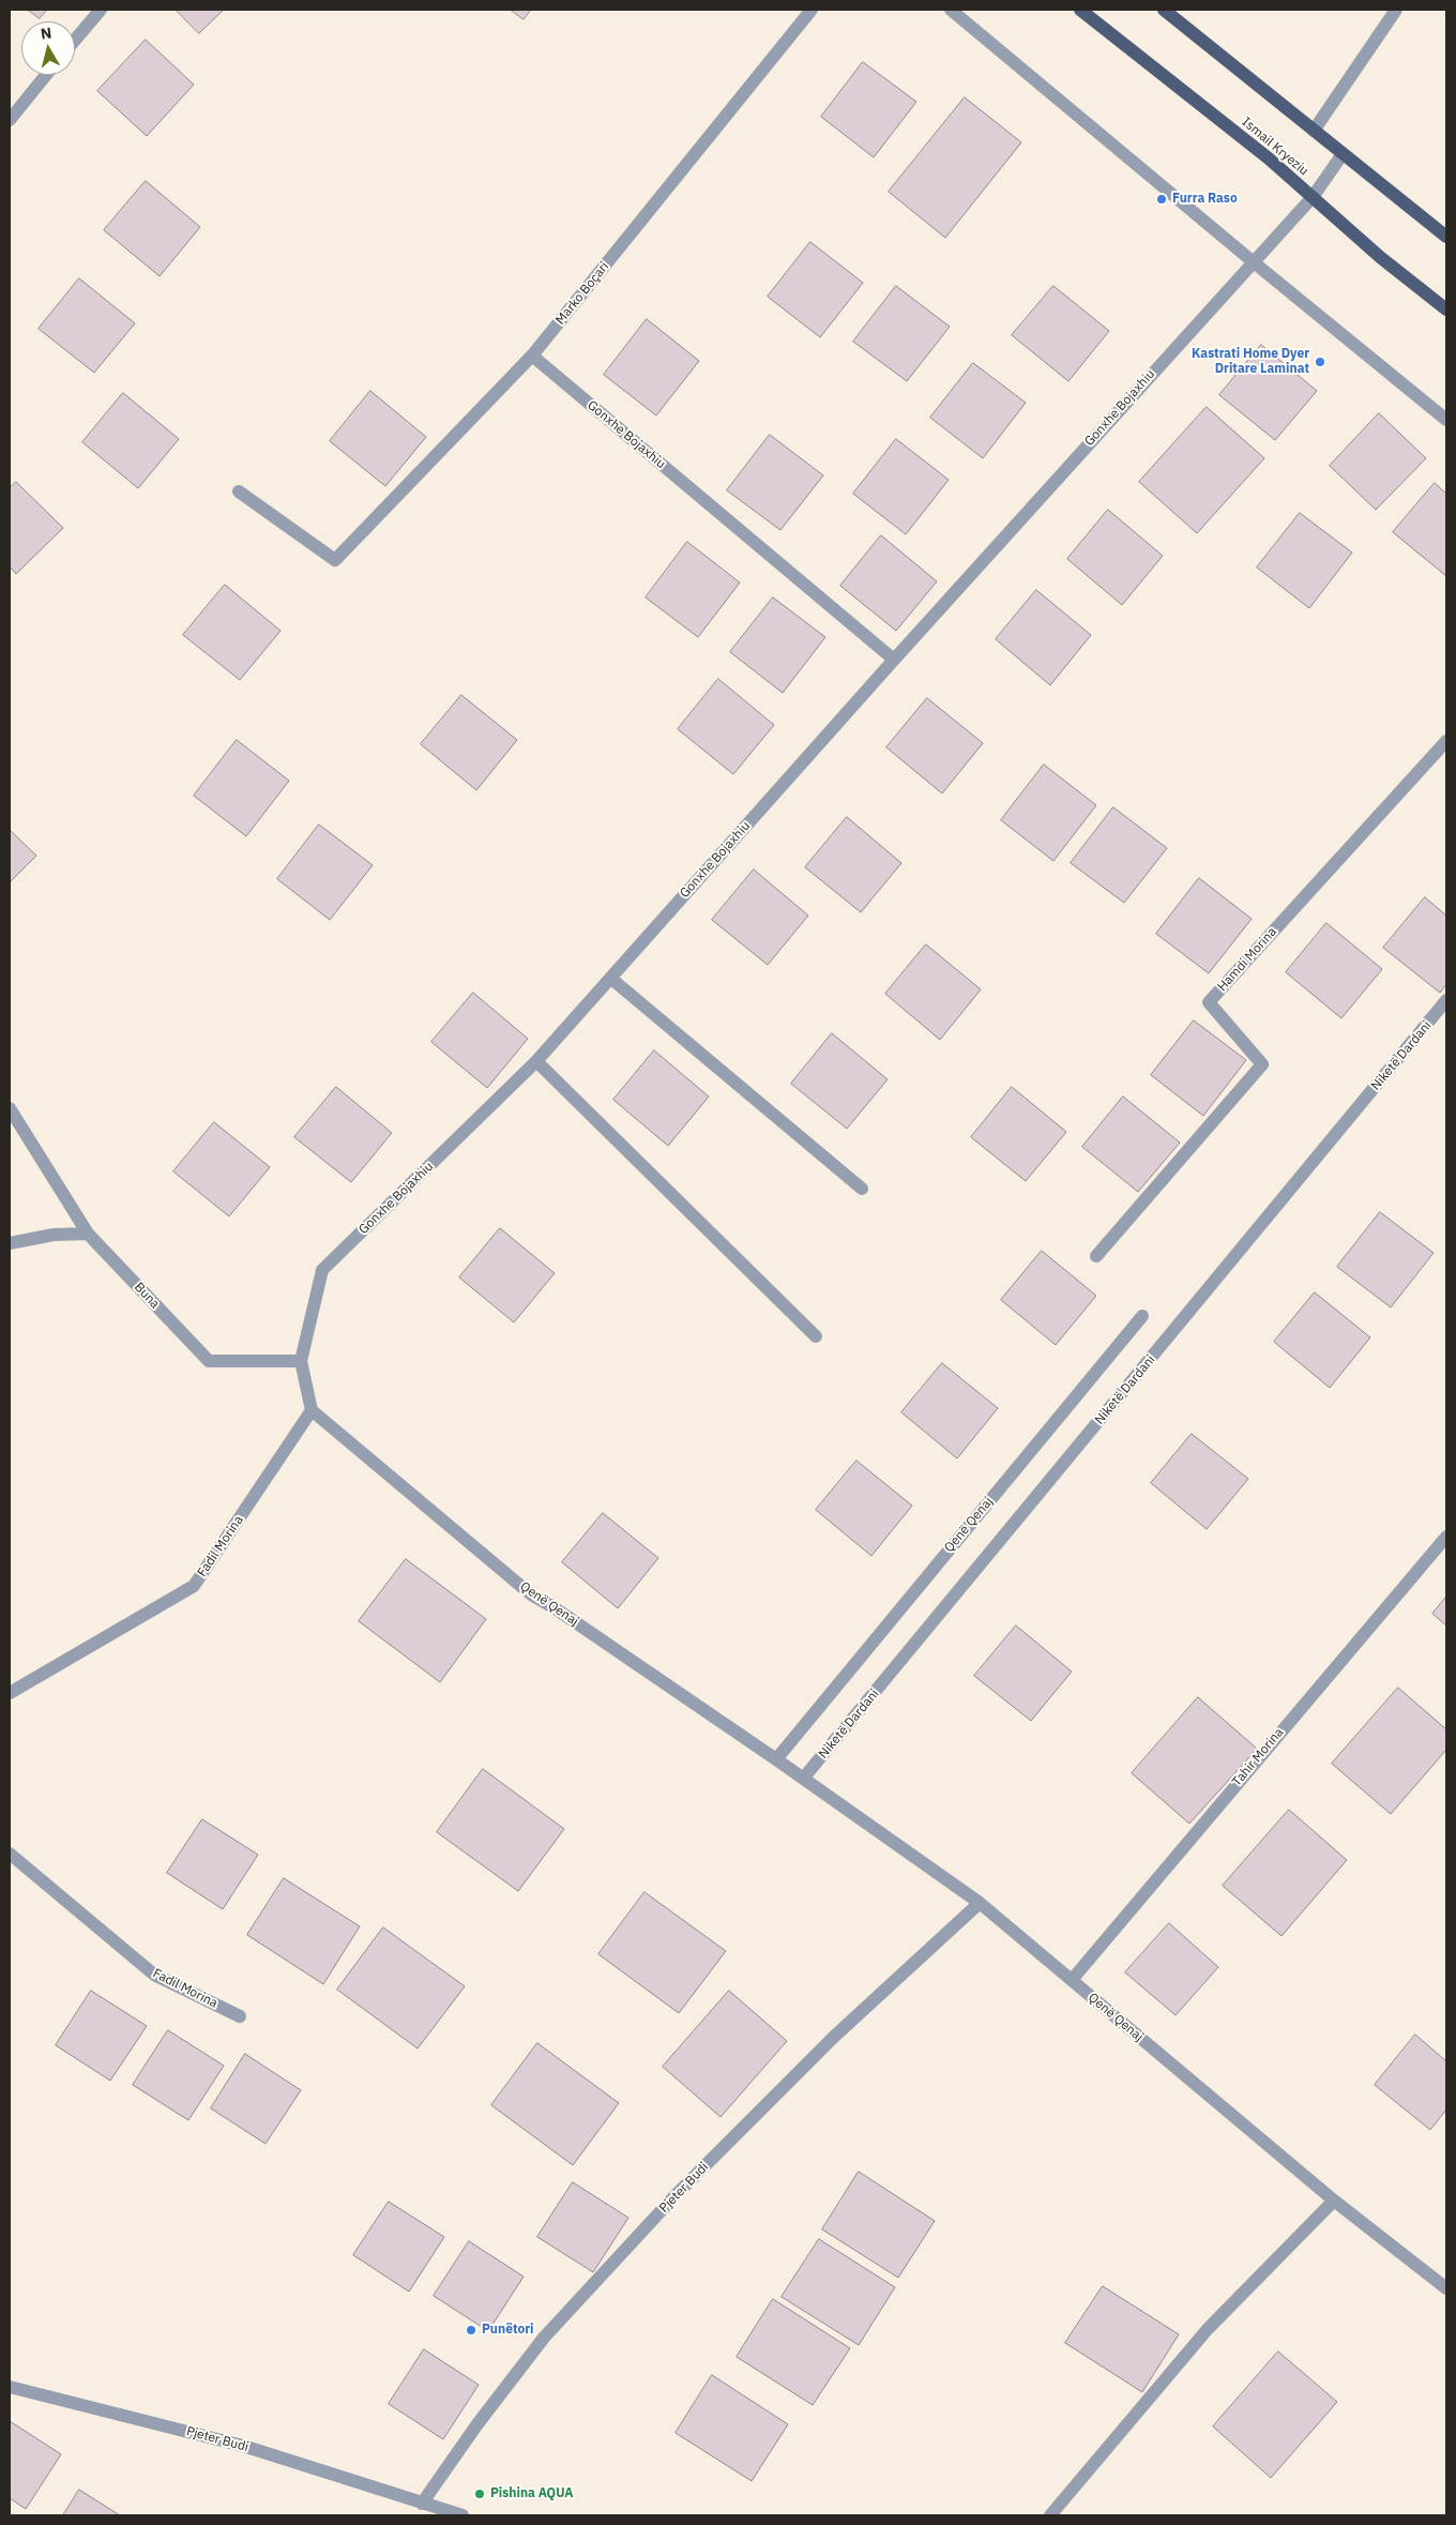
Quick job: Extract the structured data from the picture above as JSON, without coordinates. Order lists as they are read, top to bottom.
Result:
{
  "streets": {
    "main road": ["Ismail Kryeziu"],
    "street": [
      "Marko Boçari",
      "Gonxhe Bojaxhiu",
      "Hamdi Morina",
      "Niketë Dardani",
      "Buna",
      "Qenë Qenaj",
      "Fadil Morina",
      "Tahir Morina",
      "Pjeter Budi"
    ]
  },
  "crossings": [
    ["Ismail Kryeziu", "Gonxhe Bojaxhiu"],
    ["Marko Boçari", "Gonxhe Bojaxhiu"],
    ["Gonxhe Bojaxhiu", "Buna"],
    ["Niketë Dardani", "Qenë Qenaj"],
    ["Qenë Qenaj", "Fadil Morina"],
    ["Qenë Qenaj", "Tahir Morina"],
    ["Qenë Qenaj", "Pjeter Budi"]
  ],
  "places": [
    "Furra Raso",
    "Kastrati Home Dyer Dritare Laminat",
    "Punëtori",
    "Pishina AQUA"
  ],
  "north": "top"
}
